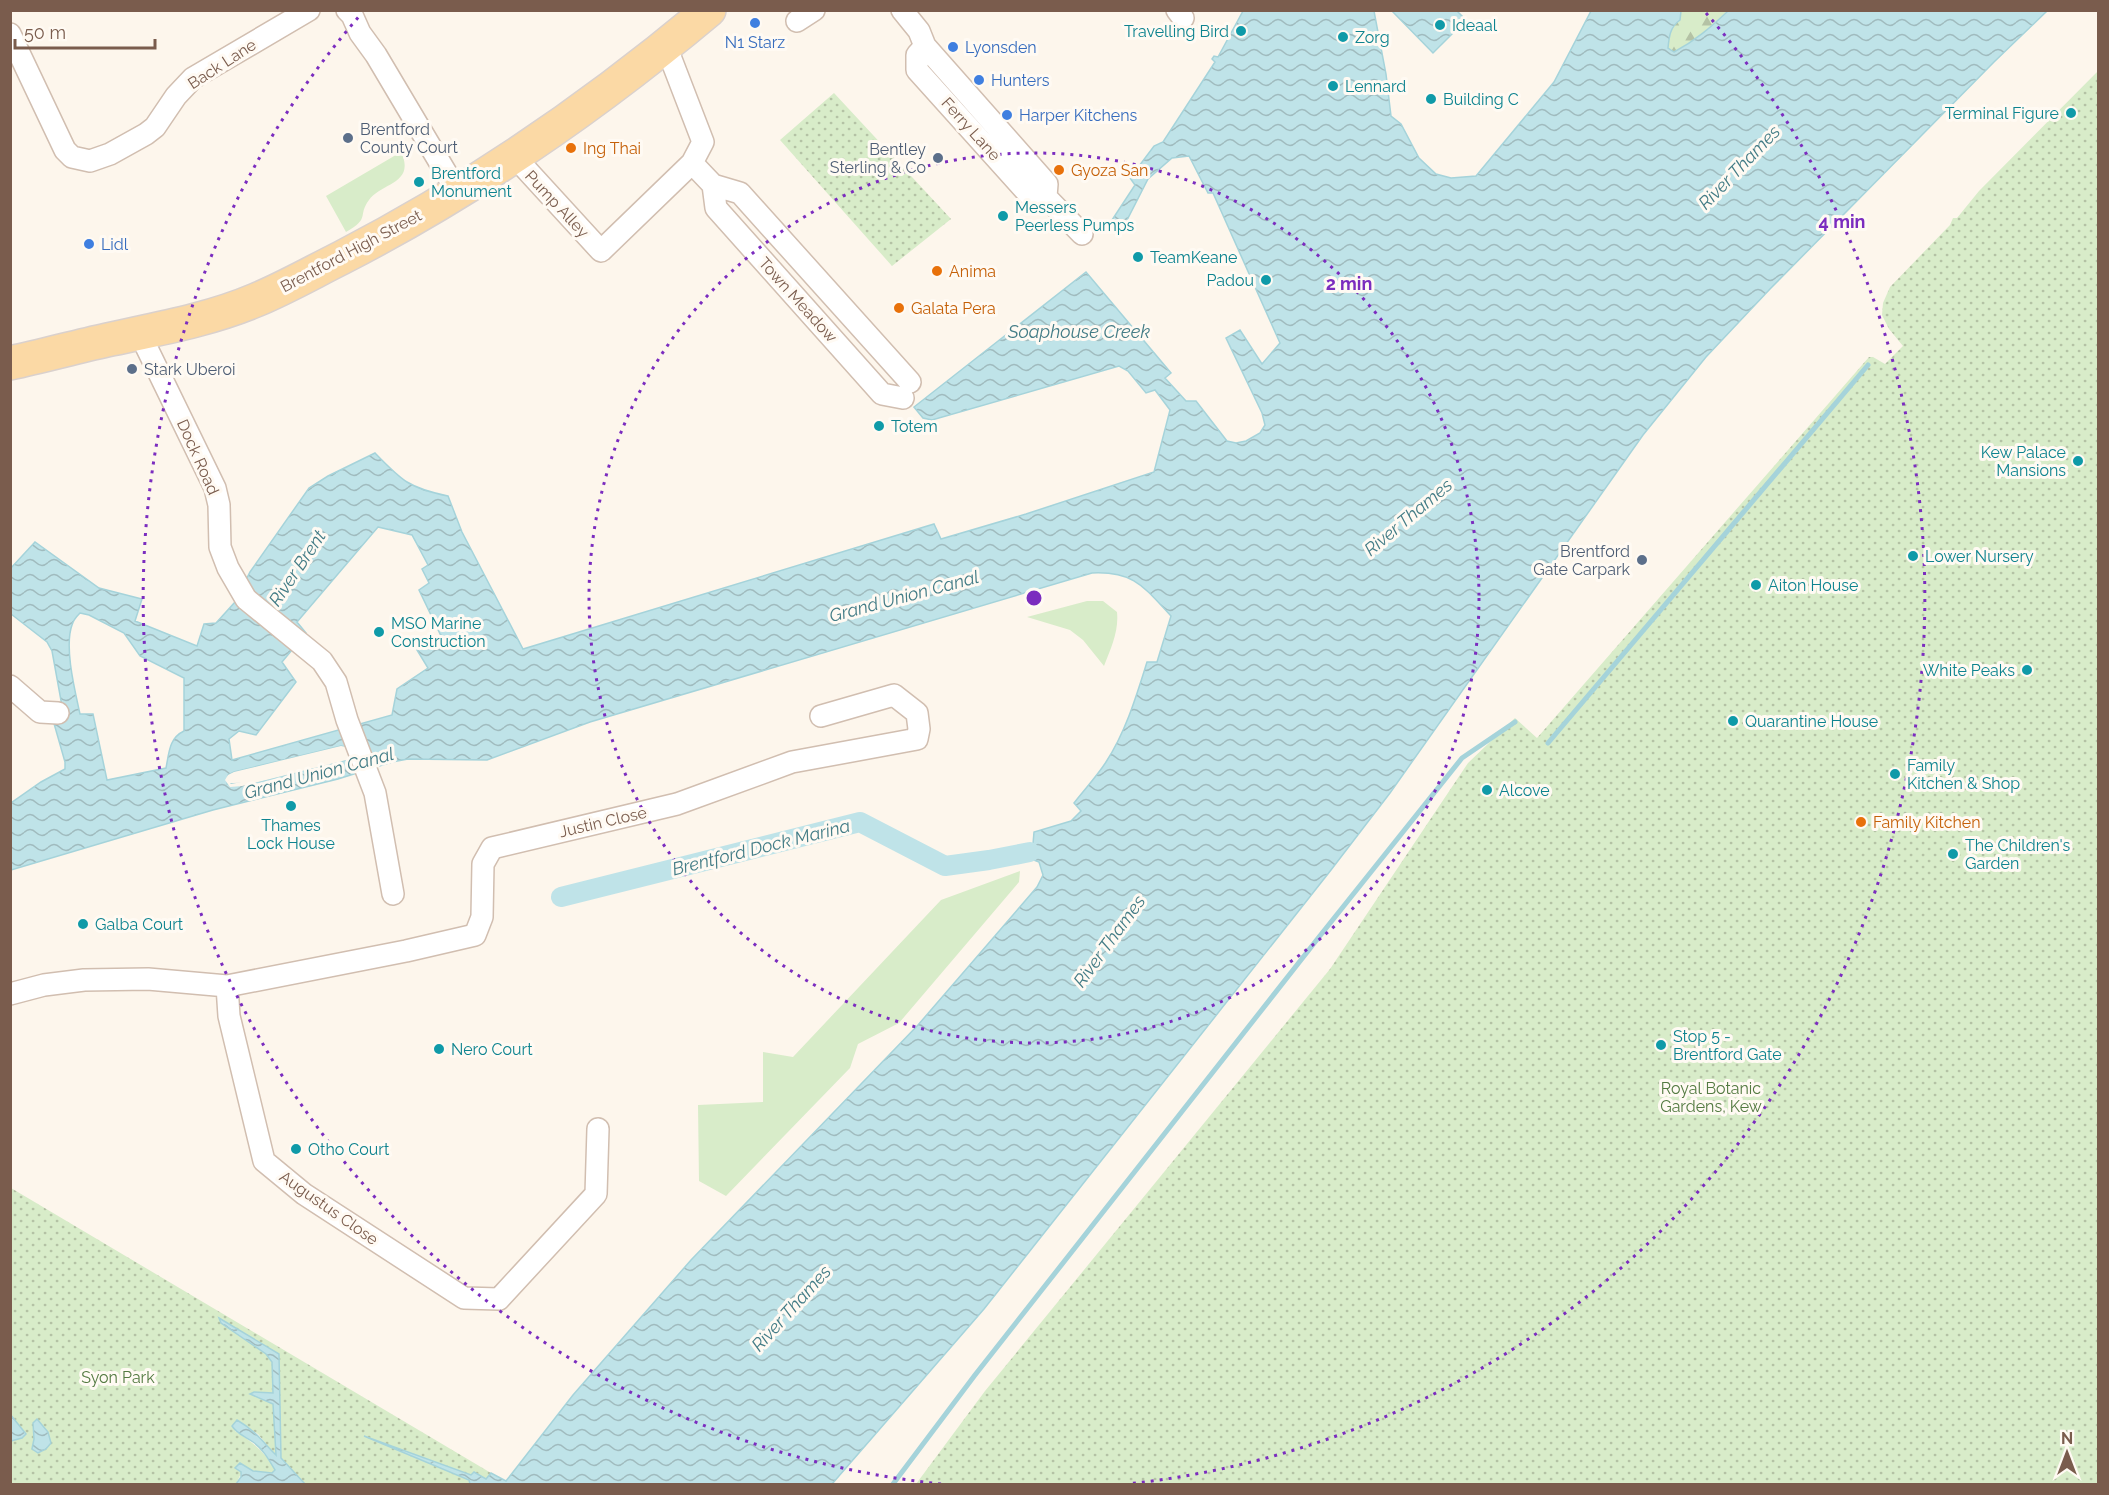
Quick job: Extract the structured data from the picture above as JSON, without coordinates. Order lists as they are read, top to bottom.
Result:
{
  "streets": {
    "main road": ["Brentford High Street"],
    "street": [
      "Back Lane",
      "Ferry Lane",
      "Pump Alley",
      "Town Meadow",
      "Dock Road",
      "Justin Close",
      "Augustus Close"
    ]
  },
  "crossings": [
    ["Pump Alley", "Brentford High Street"],
    ["Pump Alley", "Town Meadow"],
    ["Brentford High Street", "Dock Road"],
    ["Justin Close", "Augustus Close"]
  ],
  "water": [
    "River Thames",
    "Soaphouse Creek",
    "River Brent",
    "Grand Union Canal",
    "Brentford Dock Marina"
  ],
  "parks": ["Royal Botanic Gardens, Kew", "Syon Park"],
  "places": [
    "N1 Starz",
    "Ideaal",
    "Travelling Bird",
    "Zorg",
    "Lyonsden",
    "Hunters",
    "Lennard",
    "Building C",
    "Terminal Figure",
    "Harper Kitchens",
    "Brentford County Court",
    "Ing Thai",
    "Bentley Sterling & Co",
    "Gyoza San",
    "Brentford Monument",
    "Messers Peerless Pumps",
    "Lidl",
    "TeamKeane",
    "Anima",
    "Padou",
    "Galata Pera",
    "Stark Uberoi",
    "Totem",
    "Kew Palace Mansions",
    "Lower Nursery",
    "Brentford Gate Carpark",
    "Aiton House",
    "MSO Marine Construction",
    "White Peaks",
    "Quarantine House",
    "Family Kitchen & Shop",
    "Alcove",
    "Thames Lock House",
    "Family Kitchen",
    "The Children's Garden",
    "Galba Court",
    "Stop 5 - Brentford Gate",
    "Nero Court",
    "Otho Court"
  ],
  "scale_bar": "50 m",
  "north": "top",
  "rings": ["4 min", "2 min"]
}
